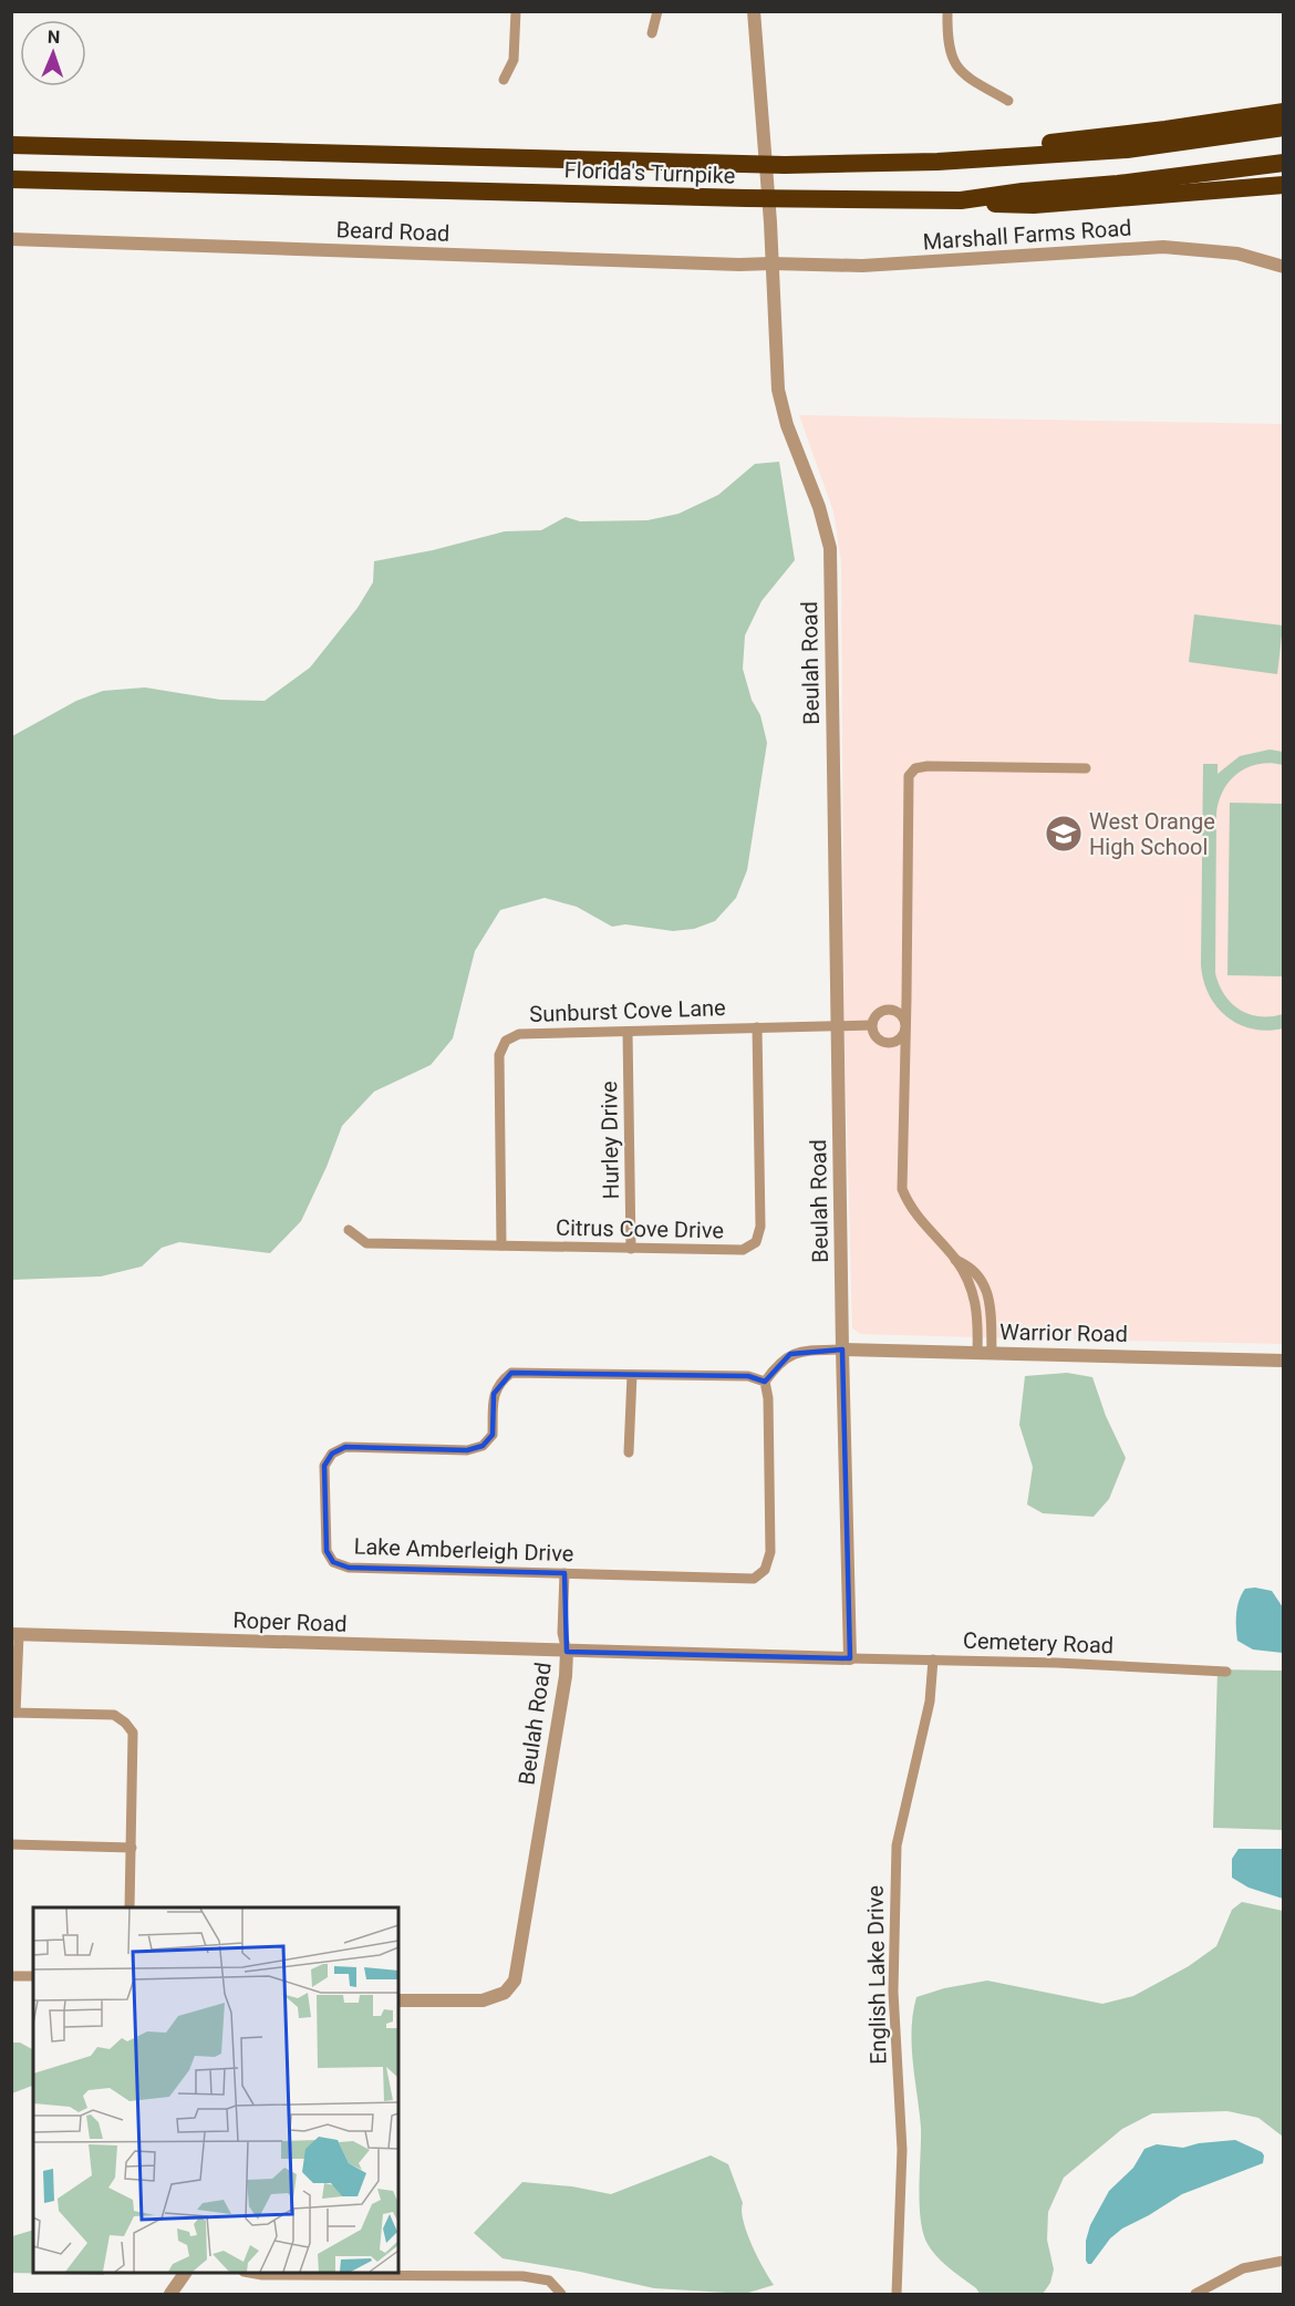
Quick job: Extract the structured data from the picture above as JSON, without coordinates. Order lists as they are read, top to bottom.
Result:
{
  "streets": {
    "highway": ["Florida's Turnpike"],
    "street": [
      "Beard Road",
      "Marshall Farms Road",
      "Beulah Road",
      "Sunburst Cove Lane",
      "Hurley Drive",
      "Citrus Cove Drive",
      "Warrior Road",
      "Lake Amberleigh Drive",
      "Roper Road",
      "Cemetery Road",
      "English Lake Drive"
    ]
  },
  "crossings": [
    ["Beard Road", "Marshall Farms Road"],
    ["Beard Road", "Beulah Road"],
    ["Marshall Farms Road", "Beulah Road"],
    ["Beulah Road", "Sunburst Cove Lane"],
    ["Beulah Road", "Warrior Road"],
    ["Beulah Road", "Roper Road"],
    ["Beulah Road", "Cemetery Road"],
    ["Sunburst Cove Lane", "Hurley Drive"],
    ["Sunburst Cove Lane", "Citrus Cove Drive"],
    ["Hurley Drive", "Citrus Cove Drive"],
    ["Cemetery Road", "English Lake Drive"]
  ],
  "places": {
    "school or university": ["West Orange High School"]
  },
  "north": "top"
}
